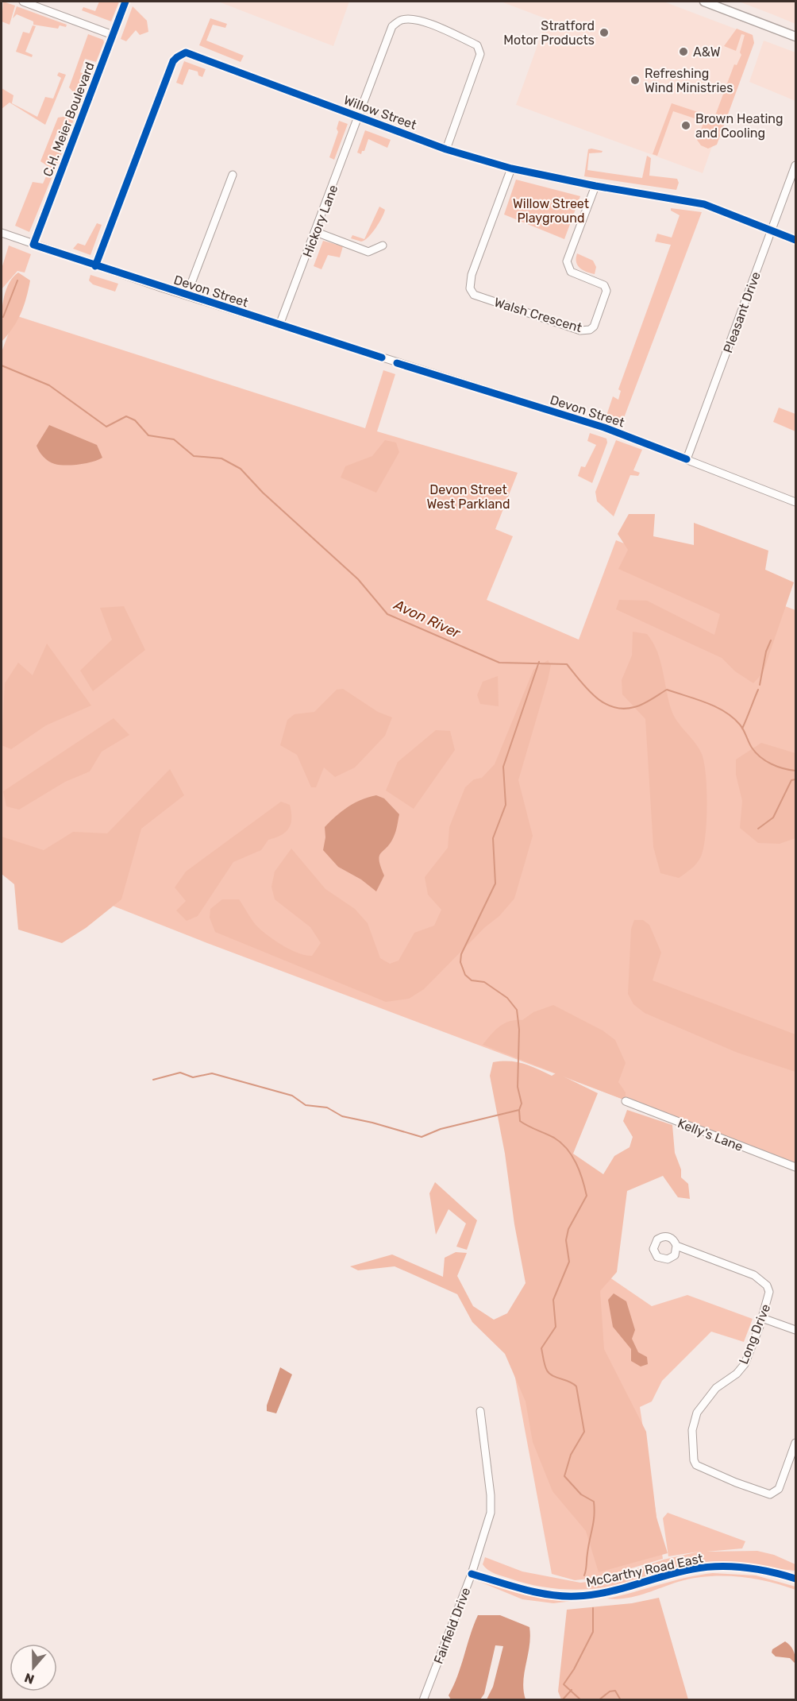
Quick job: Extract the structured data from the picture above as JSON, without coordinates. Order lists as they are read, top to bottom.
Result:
{
  "streets": {
    "street": [
      "Willow Street",
      "C.H. Meier Boulevard",
      "Hickory Lane",
      "Devon Street",
      "Pleasant Drive",
      "Walsh Crescent",
      "Kelly's Lane",
      "Long Drive",
      "McCarthy Road East",
      "Fairfield Drive"
    ]
  },
  "crossings": [
    ["Willow Street", "Hickory Lane"],
    ["Willow Street", "Devon Street"],
    ["Willow Street", "Pleasant Drive"],
    ["Willow Street", "Walsh Crescent"],
    ["C.H. Meier Boulevard", "Devon Street"],
    ["Hickory Lane", "Devon Street"],
    ["Devon Street", "Pleasant Drive"],
    ["McCarthy Road East", "Fairfield Drive"]
  ],
  "water": ["Avon River"],
  "parks": ["Willow Street Playground", "Devon Street West Parkland"],
  "places": [
    "Stratford Motor Products",
    "A&W",
    "Refreshing Wind Ministries",
    "Brown Heating and Cooling"
  ],
  "north": "bottom"
}
